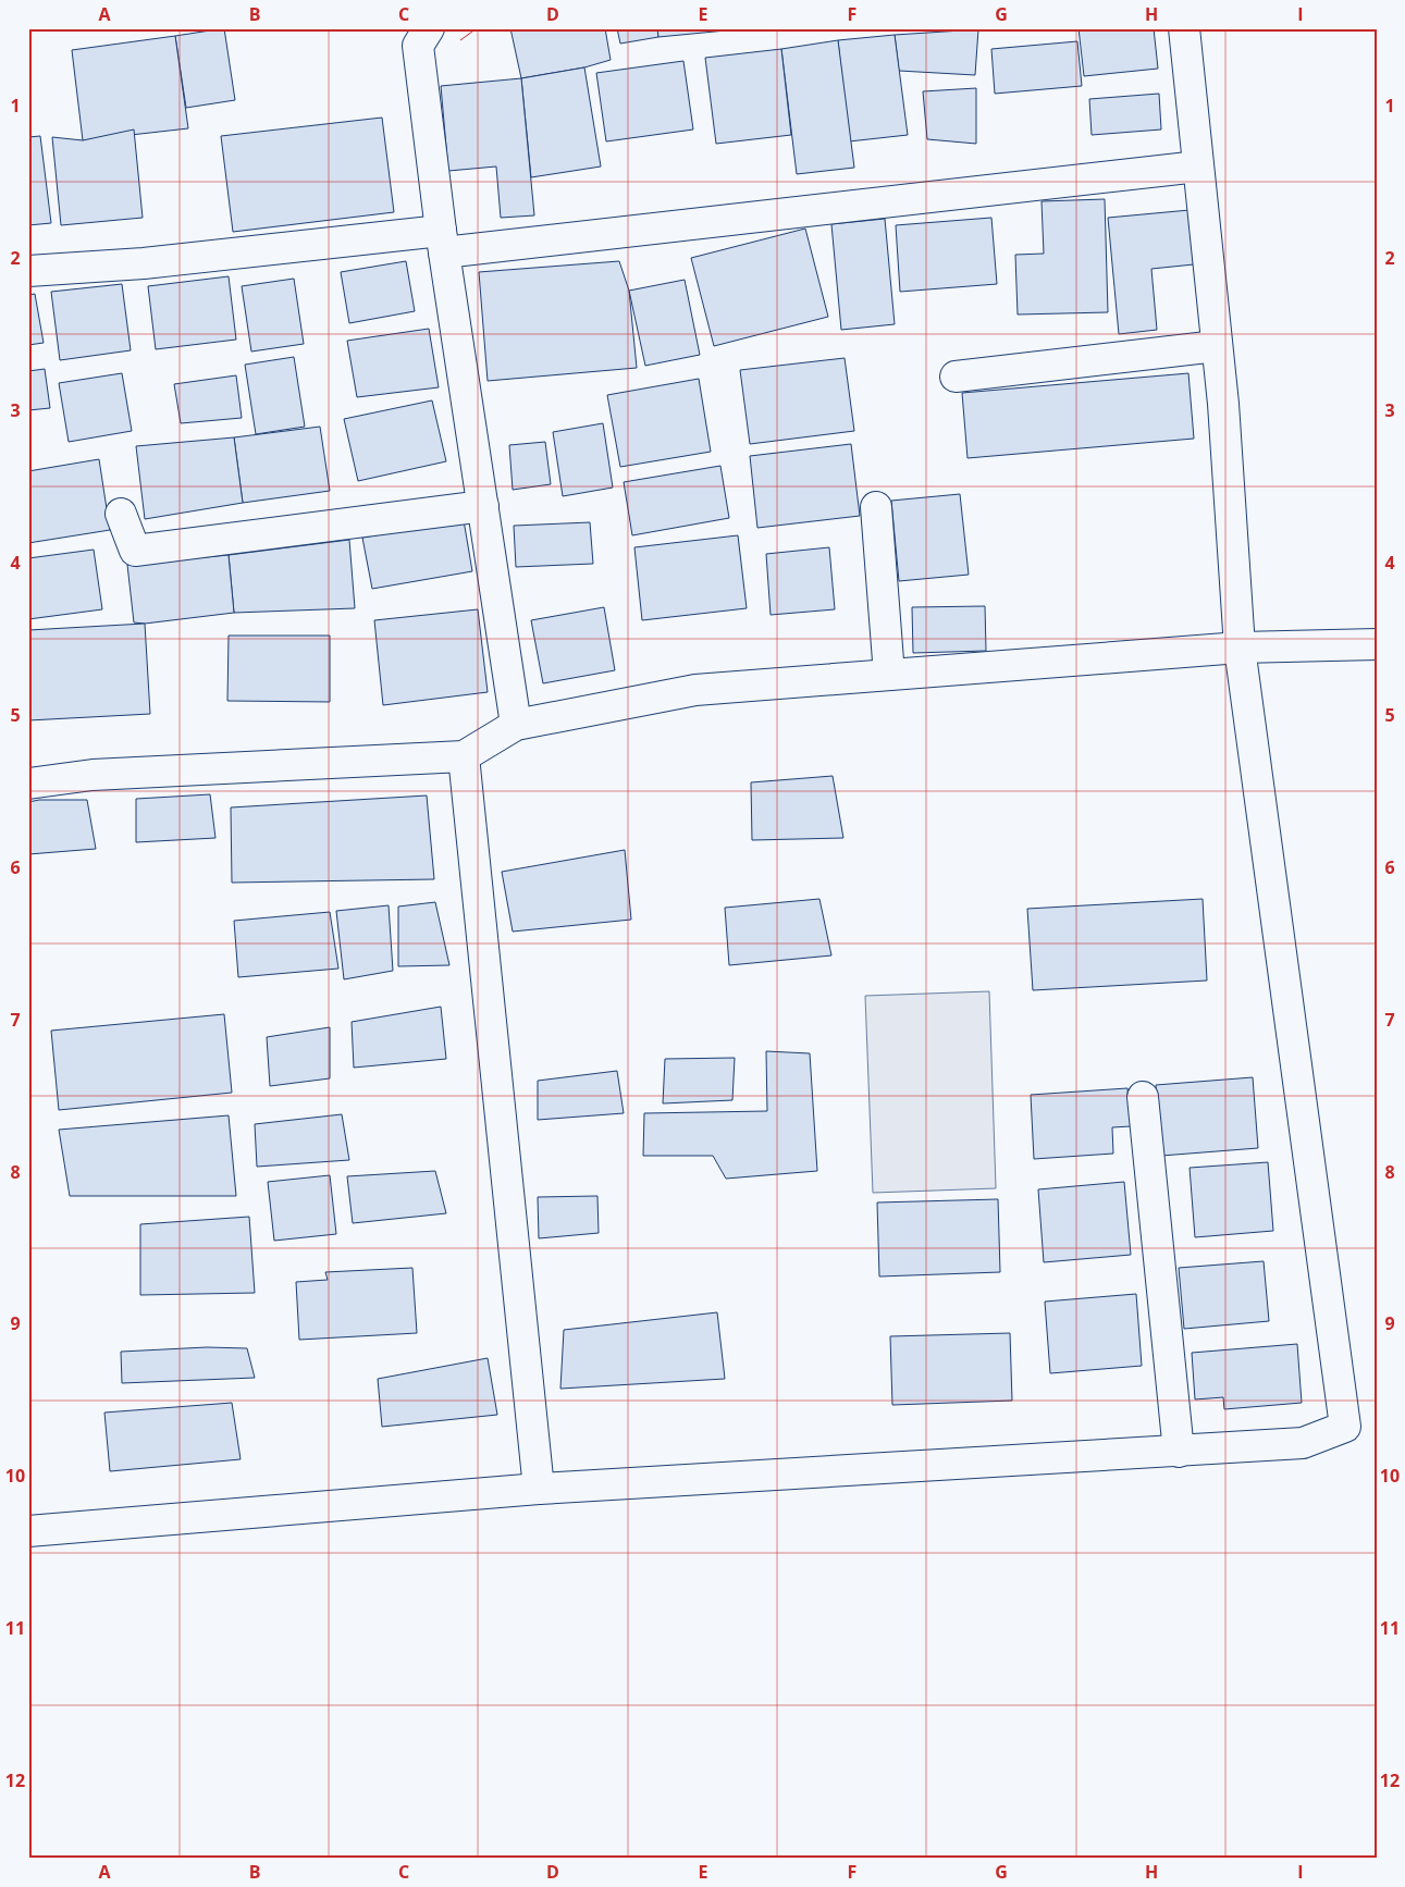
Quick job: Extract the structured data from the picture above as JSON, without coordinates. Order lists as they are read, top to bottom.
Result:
{
  "grid": {
    "columns": [
      "A",
      "B",
      "C",
      "D",
      "E",
      "F",
      "G",
      "H",
      "I"
    ],
    "rows": [
      "1",
      "2",
      "3",
      "4",
      "5",
      "6",
      "7",
      "8",
      "9",
      "10",
      "11",
      "12"
    ]
  }
}
